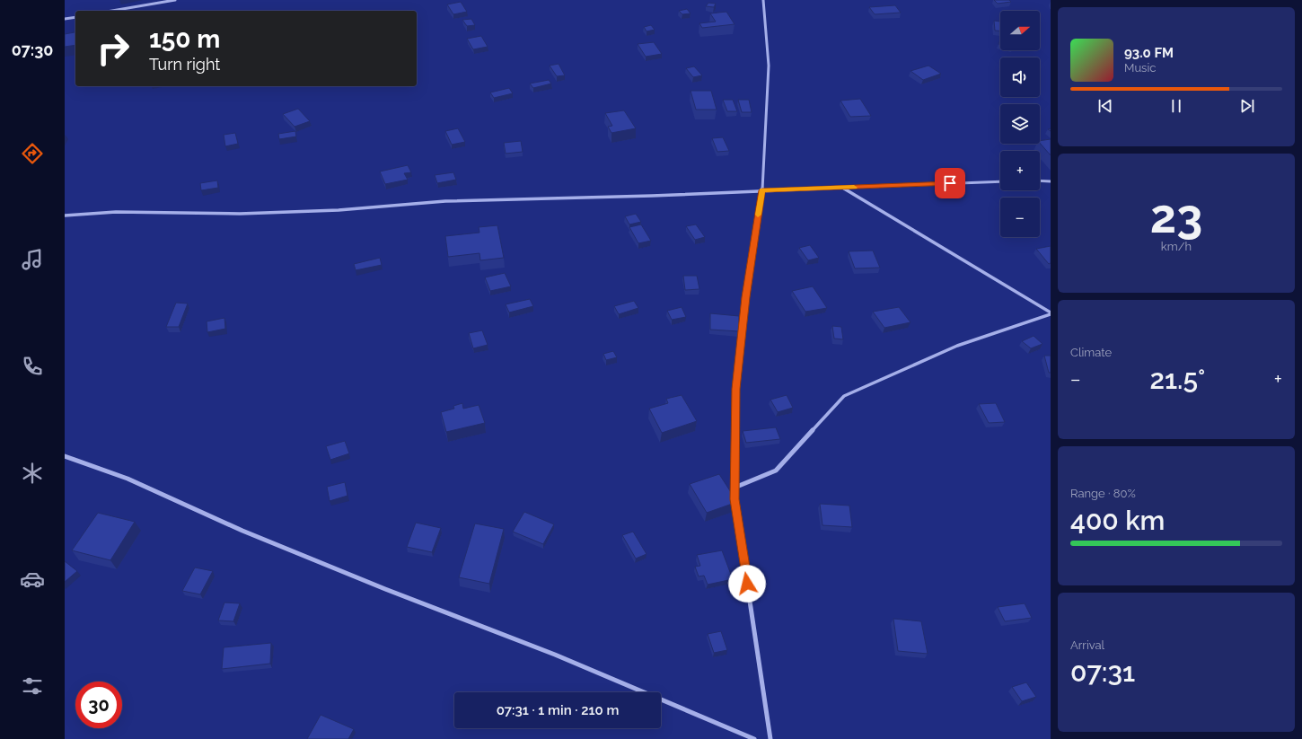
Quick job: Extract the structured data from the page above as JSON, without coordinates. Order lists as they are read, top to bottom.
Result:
{
  "north": "right",
  "page": {
    "tabs": "07:30",
    "map_buttons": ["+", "−"],
    "turn": ["150 m", "Turn right"],
    "song": ["93.0 FM", "Music"],
    "tile": [
      ["23", "km/h"],
      "Climate",
      ["Range · 80%", "400 km"],
      ["Arrival", "07:31"]
    ],
    "heat": ["−", "21.5°", "+"],
    "limit": "30",
    "trip": "07:31 · 1 min · 210 m"
  }
}
